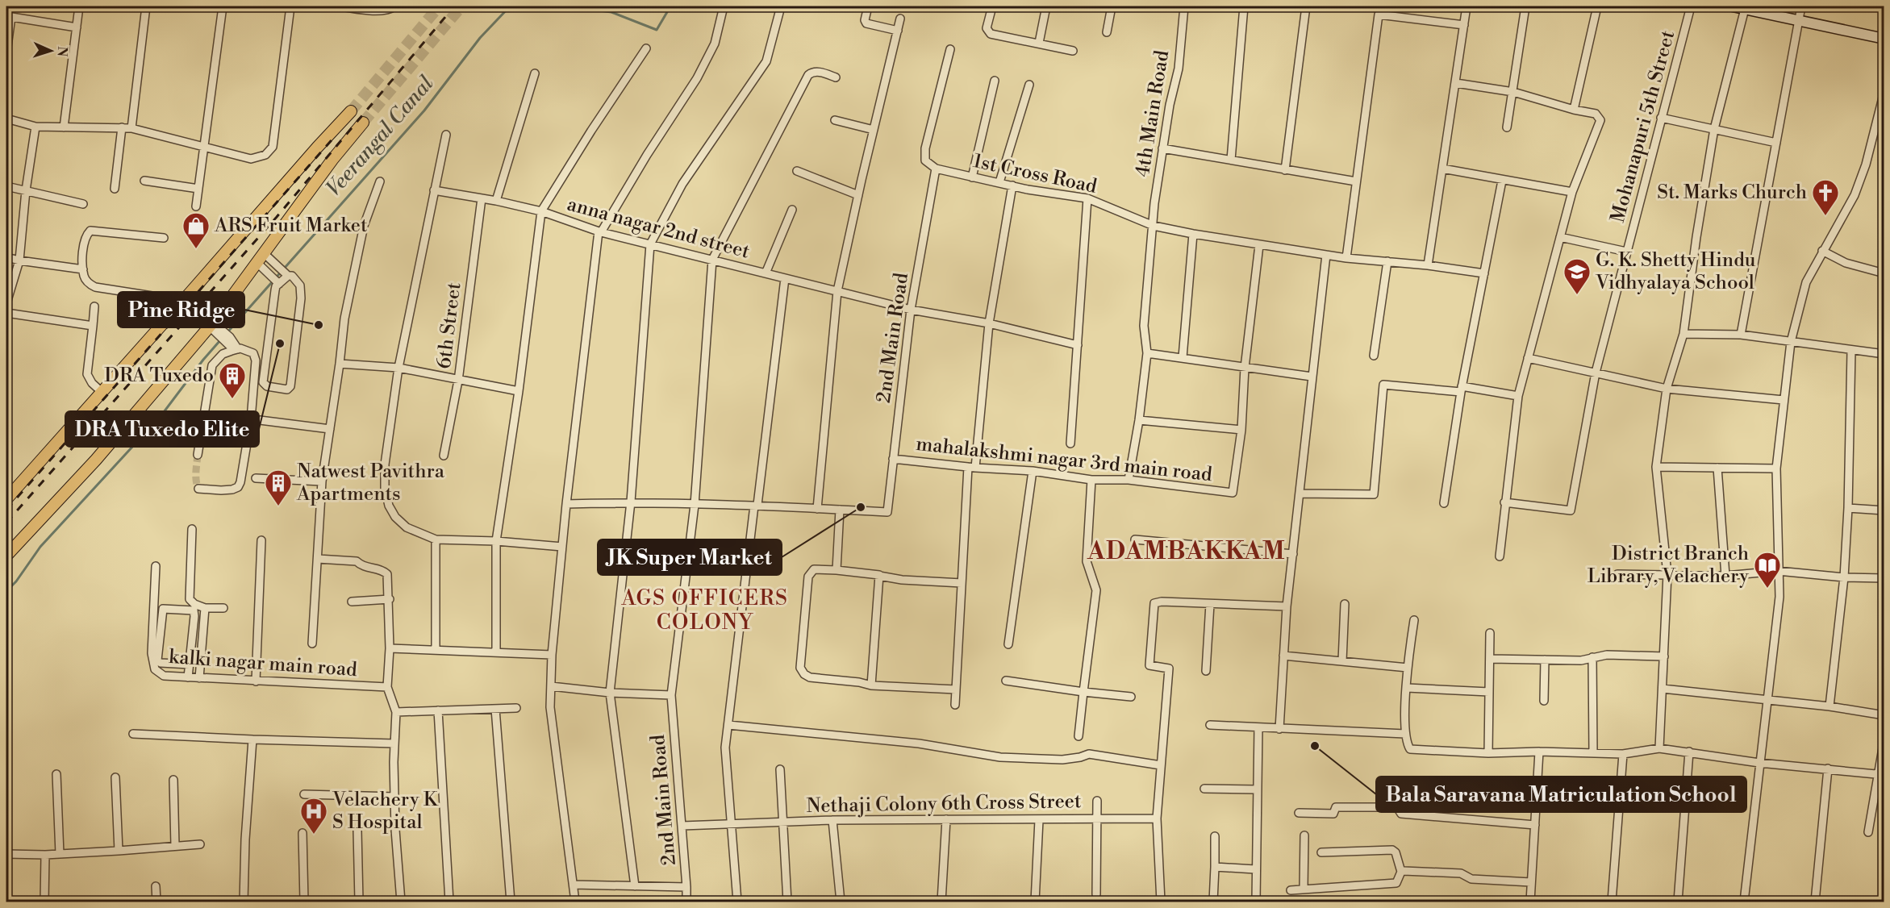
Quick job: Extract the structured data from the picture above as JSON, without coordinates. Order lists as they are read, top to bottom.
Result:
{
  "streets": {
    "street": [
      "4th Main Road",
      "Mohanapuri 5th Street",
      "1st Cross Road",
      "anna nagar 2nd street",
      "6th Street",
      "2nd Main Road",
      "mahalakshmi nagar 3rd main road",
      "kalki nagar main road",
      "Nethaji Colony 6th Cross Street"
    ]
  },
  "crossings": [
    ["4th Main Road", "1st Cross Road"],
    ["4th Main Road", "mahalakshmi nagar 3rd main road"],
    ["1st Cross Road", "2nd Main Road"],
    ["anna nagar 2nd street", "6th Street"],
    ["anna nagar 2nd street", "2nd Main Road"],
    ["2nd Main Road", "mahalakshmi nagar 3rd main road"],
    ["2nd Main Road", "Nethaji Colony 6th Cross Street"]
  ],
  "districts": ["ADAMBAKKAM", "AGS OFFICERS COLONY"],
  "water": ["Veerangal Canal"],
  "places": {
    "church": ["St. Marks Church"],
    "shop": ["ARS Fruit Market"],
    "school or university": ["G. K. Shetty Hindu Vidhyalaya School"],
    "other": [
      "Pine Ridge",
      "DRA Tuxedo Elite",
      "JK Super Market",
      "Bala Saravana Matriculation School"
    ],
    "building": ["DRA Tuxedo", "Natwest Pavithra Apartments"],
    "library": ["District Branch Library, Velachery"],
    "hospital": ["Velachery K S Hospital"]
  },
  "north": "right"
}
